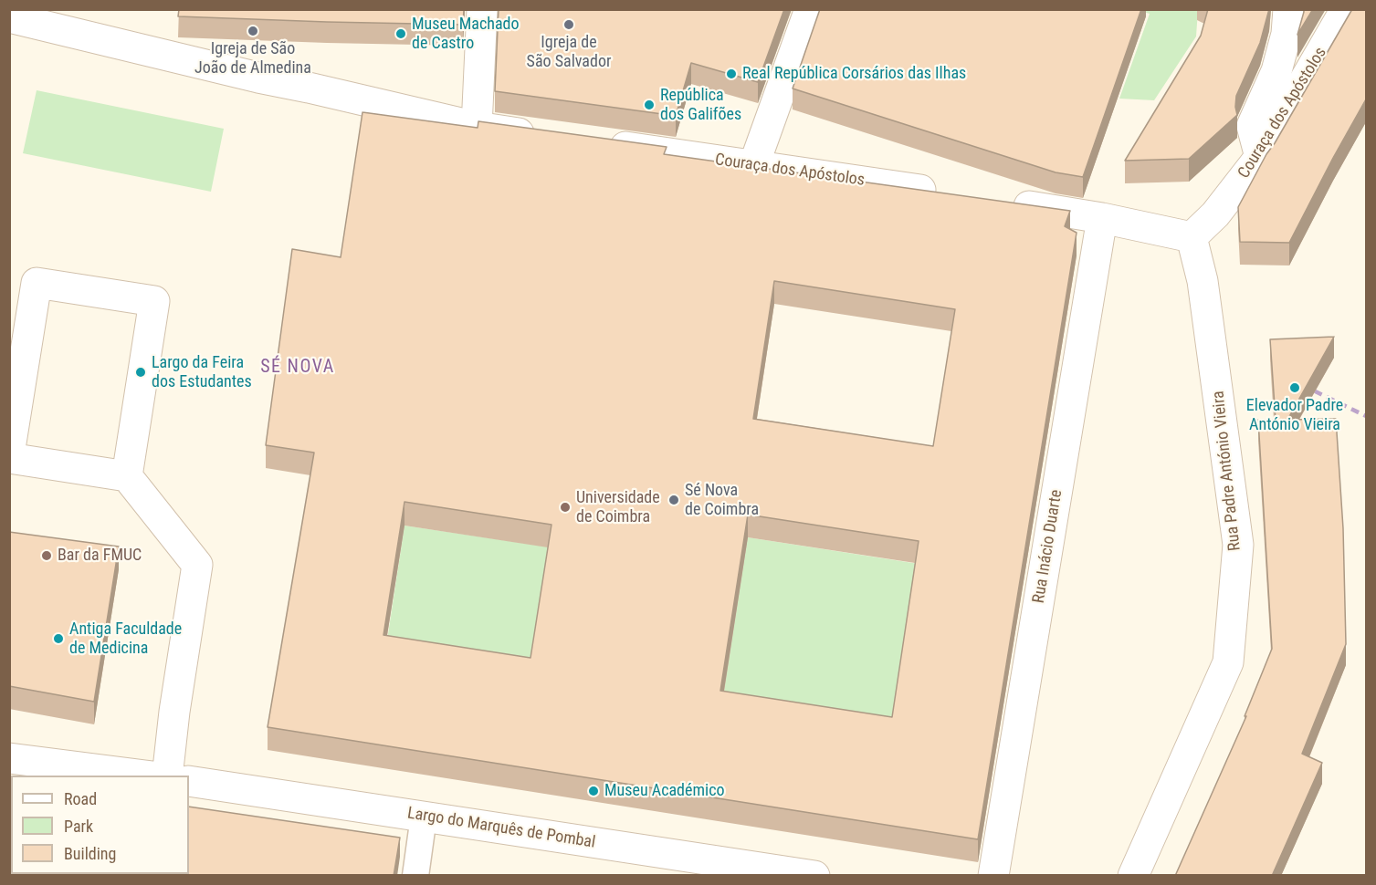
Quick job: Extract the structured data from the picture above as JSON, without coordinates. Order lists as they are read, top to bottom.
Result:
{
  "streets": {
    "street": [
      "Couraça dos Apóstolos",
      "Rua Padre António Vieira",
      "Rua Inácio Duarte",
      "Largo do Marquês de Pombal"
    ]
  },
  "crossings": [
    ["Couraça dos Apóstolos", "Rua Padre António Vieira"]
  ],
  "districts": ["SÉ NOVA"],
  "places": [
    "Igreja de São Salvador",
    "Igreja de São João de Almedina",
    "Museu Machado de Castro",
    "Real República Corsários das Ilhas",
    "República dos Galifões",
    "Largo da Feira dos Estudantes",
    "Elevador Padre António Vieira",
    "Sé Nova de Coimbra",
    "Universidade de Coimbra",
    "Bar da FMUC",
    "Antiga Faculdade de Medicina",
    "Museu Académico"
  ],
  "legend": ["Road", "Park", "Building"]
}
